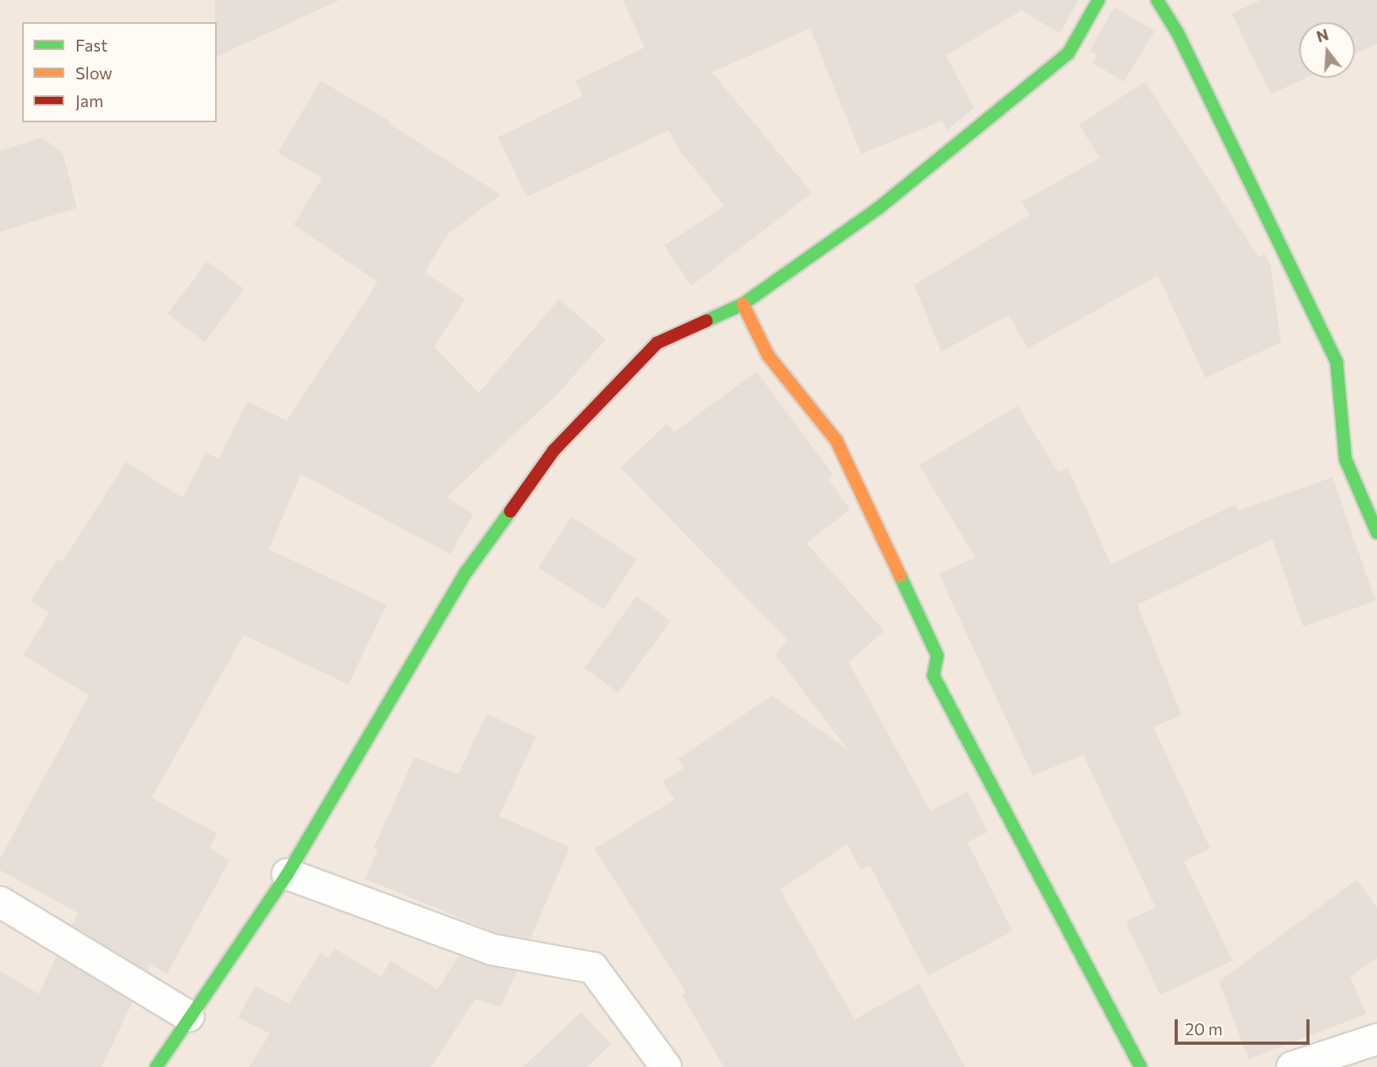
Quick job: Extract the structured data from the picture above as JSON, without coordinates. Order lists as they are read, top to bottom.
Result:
{
  "legend": ["Fast", "Slow", "Jam"],
  "scale_bar": "20 m",
  "north": "top"
}
